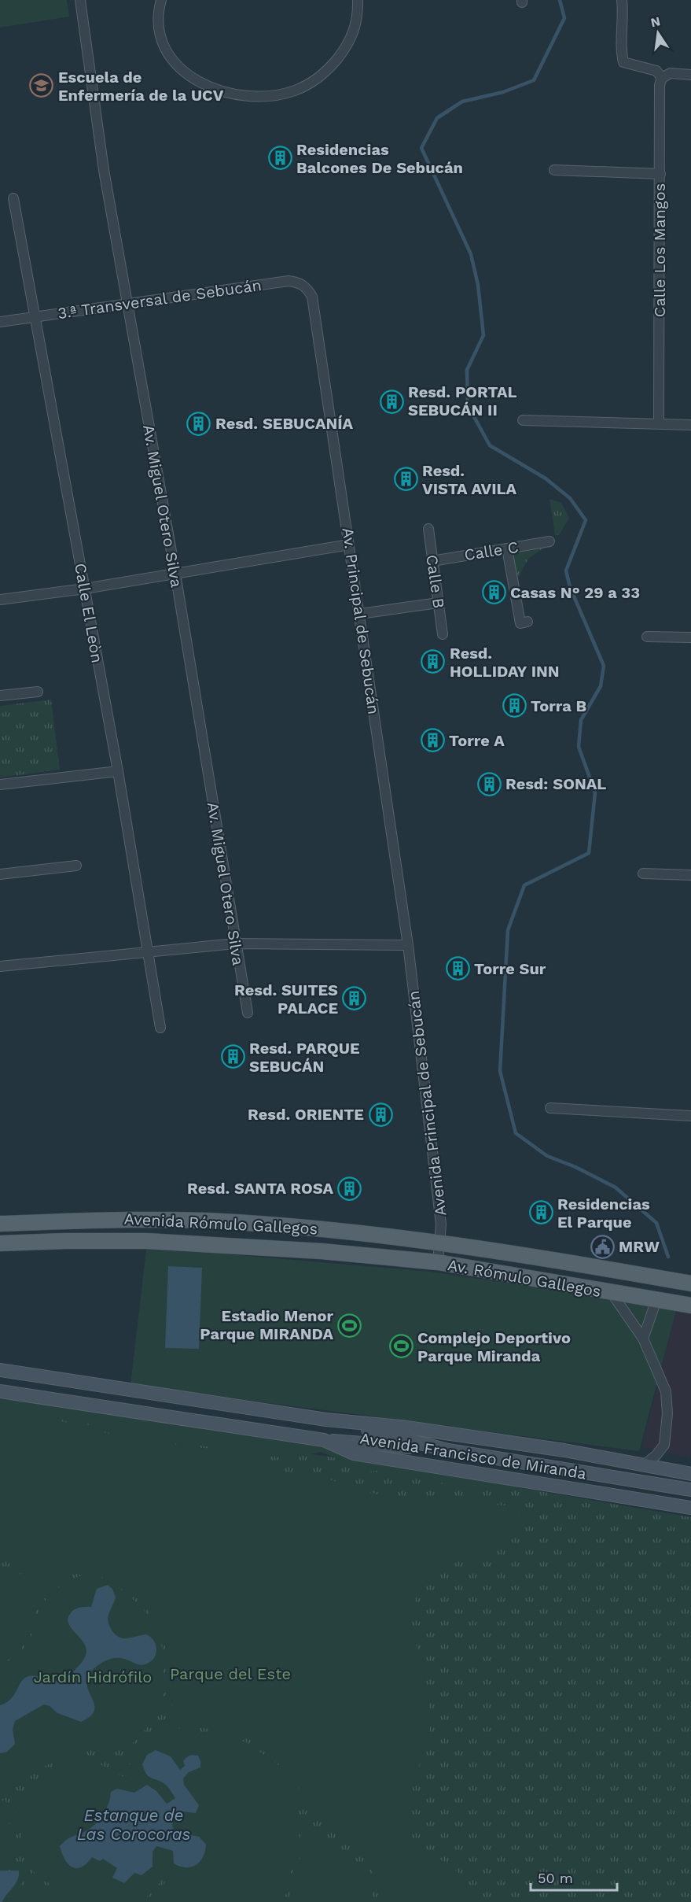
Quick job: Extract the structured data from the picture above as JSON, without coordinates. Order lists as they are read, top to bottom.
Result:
{
  "streets": {
    "main road": ["Avenida Rómulo Gallegos", "Av. Rómulo Gallegos", "Avenida Francisco de Miranda"],
    "street": [
      "Calle Los Mangos",
      "3.ª Transversal de Sebucán",
      "Av. Miguel Otero Silva",
      "Calle C",
      "Calle B",
      "Calle El Leòn",
      "Av. Principal de Sebucán",
      "Avenida Principal de Sebucán"
    ]
  },
  "crossings": [
    ["3.ª Transversal de Sebucán", "Av. Miguel Otero Silva"],
    ["3.ª Transversal de Sebucán", "Calle El Leòn"],
    ["3.ª Transversal de Sebucán", "Av. Principal de Sebucán"],
    ["Calle C", "Calle B"],
    ["Av. Principal de Sebucán", "Avenida Principal de Sebucán"],
    ["Avenida Principal de Sebucán", "Avenida Rómulo Gallegos"],
    ["Avenida Principal de Sebucán", "Av. Rómulo Gallegos"],
    ["Avenida Rómulo Gallegos", "Av. Rómulo Gallegos"]
  ],
  "water": ["Estanque de Las Corocoras"],
  "parks": ["Parque del Este", "Jardín Hidrófilo"],
  "places": {
    "school or university": ["Escuela de Enfermería de la UCV"],
    "building": [
      "Residencias Balcones De Sebucán",
      "Resd. PORTAL SEBUCÁN II",
      "Resd. SEBUCANÍA",
      "Resd. VISTA AVILA",
      "Casas N° 29 a 33",
      "Resd. HOLLIDAY INN",
      "Torra B",
      "Torre A",
      "Resd: SONAL",
      "Torre Sur",
      "Resd. SUITES PALACE",
      "Resd. PARQUE SEBUCÁN",
      "Resd. ORIENTE",
      "Resd. SANTA ROSA",
      "Residencias El Parque"
    ],
    "public building": ["MRW"],
    "sports": ["Estadio Menor Parque MIRANDA", "Complejo Deportivo Parque Miranda"]
  },
  "scale_bar": "50 m",
  "north": "top"
}
